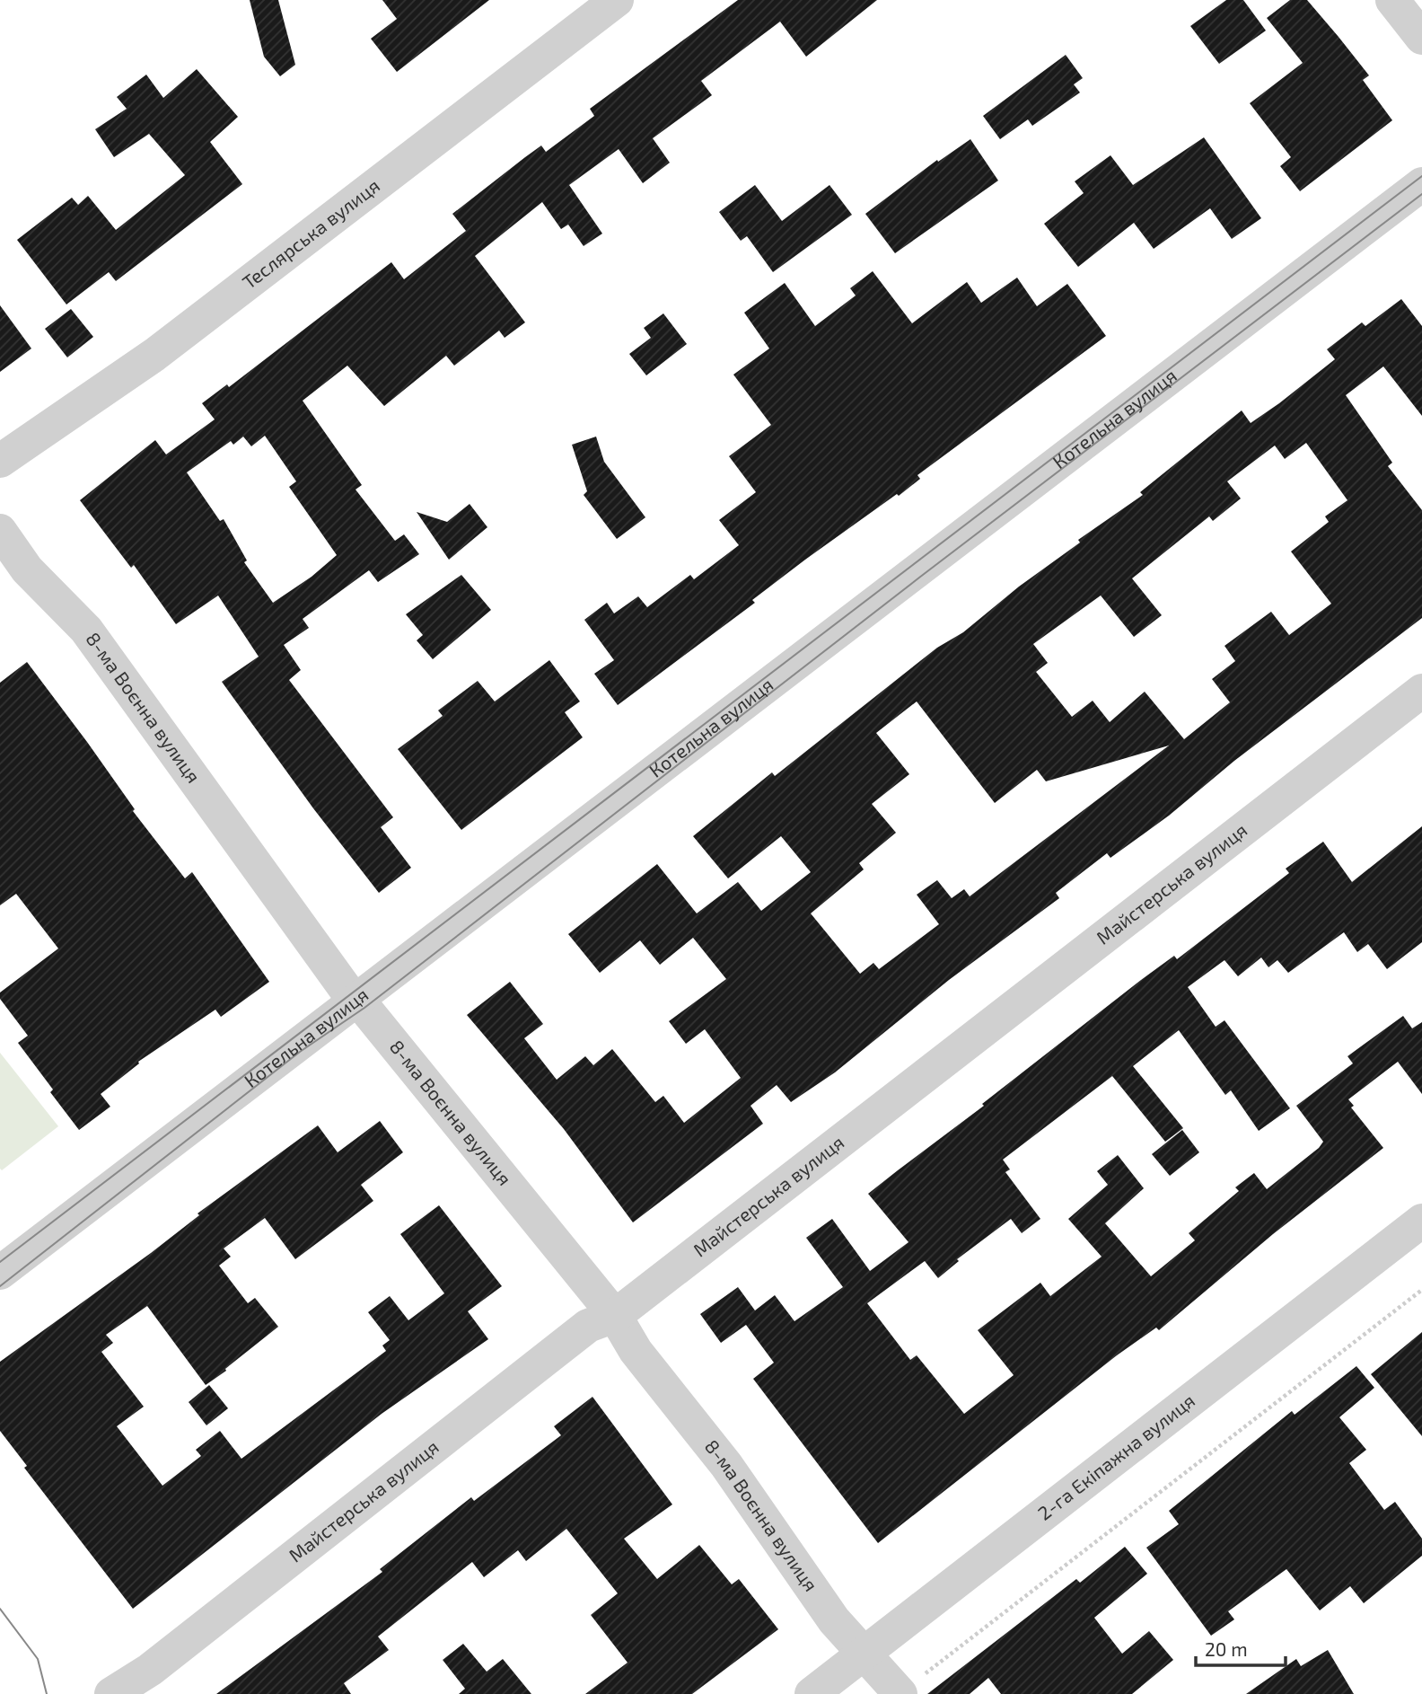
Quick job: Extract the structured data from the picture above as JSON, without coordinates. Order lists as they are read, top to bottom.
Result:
{
  "streets": {
    "street": [
      "Теслярська вулиця",
      "Котельна вулиця",
      "8-ма Воєнна вулиця",
      "Майстерська вулиця",
      "2-га Екіпажна вулиця"
    ]
  },
  "crossings": [
    ["Котельна вулиця", "8-ма Воєнна вулиця"],
    ["8-ма Воєнна вулиця", "Майстерська вулиця"],
    ["8-ма Воєнна вулиця", "2-га Екіпажна вулиця"]
  ],
  "scale_bar": "20 m"
}
